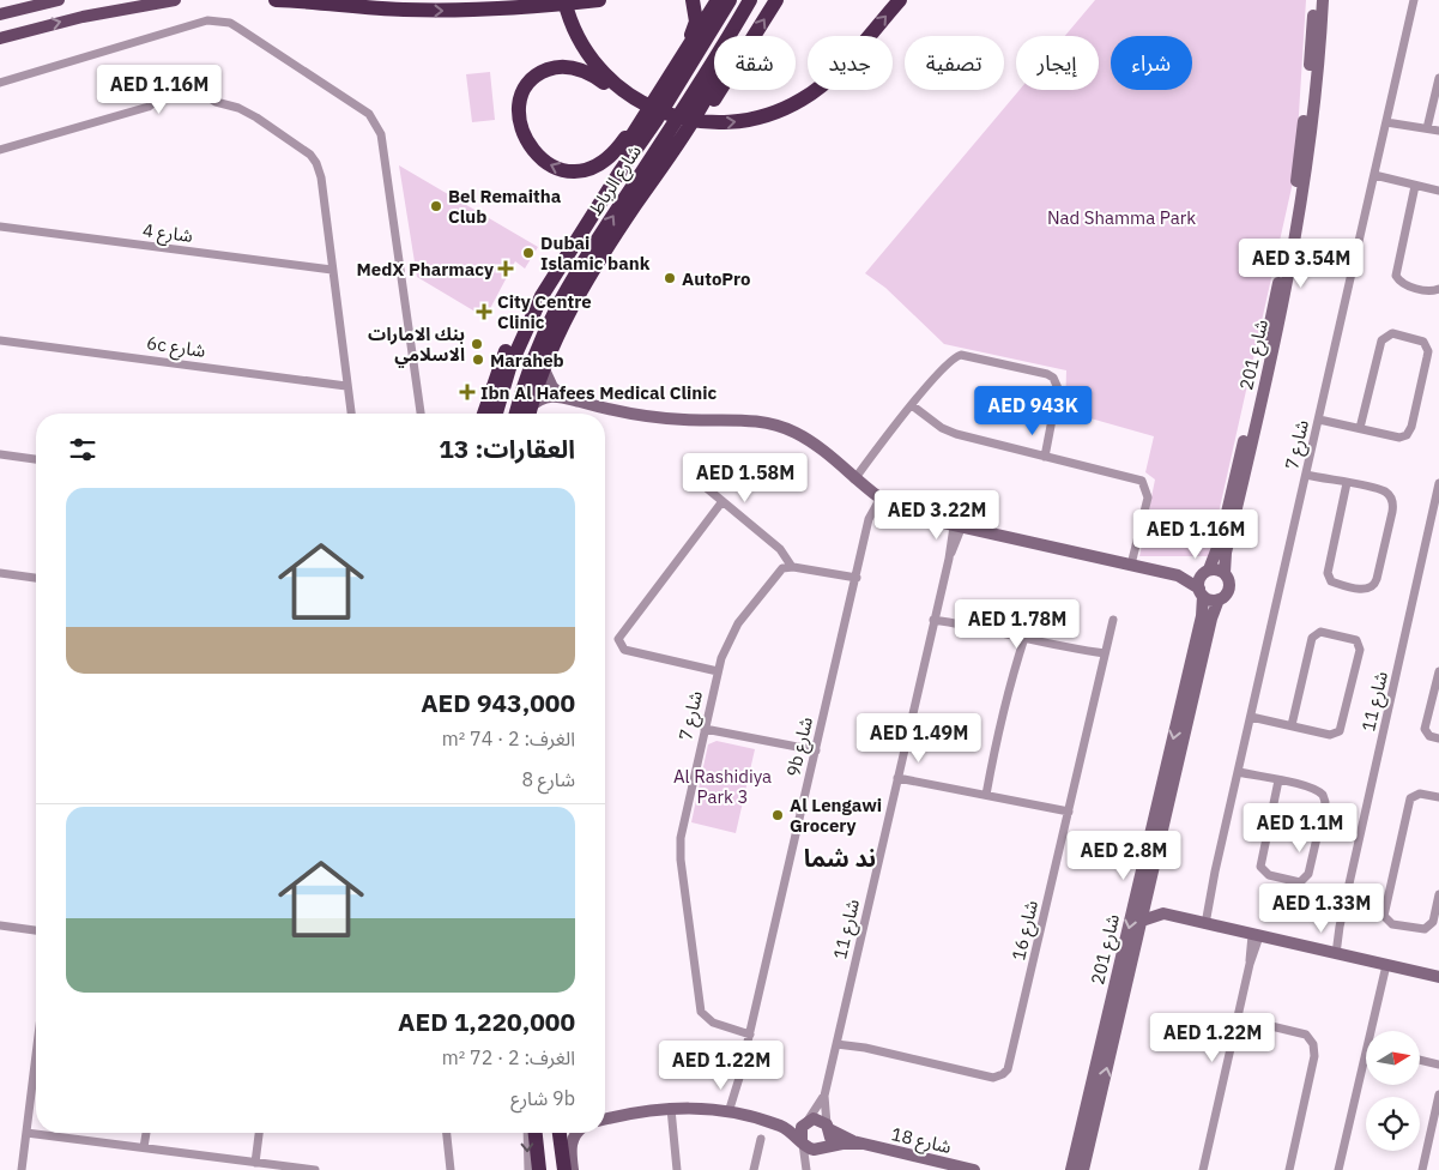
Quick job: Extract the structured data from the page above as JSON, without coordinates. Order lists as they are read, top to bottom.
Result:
{
  "streets": {
    "highway": ["شارع الرباط"],
    "street": [
      "شارع 4",
      "6c شارع",
      "شارع 201",
      "شارع 7",
      "شارع 11",
      "9b شارع",
      "شارع 16",
      "شارع 18"
    ]
  },
  "crossings": [
    ["شارع 7", "9b شارع"],
    ["شارع 11", "شارع 16"],
    ["شارع 11", "شارع 18"]
  ],
  "districts": ["ند شما"],
  "parks": ["Nad Shamma Park", "Al Rashidiya Park 3"],
  "places": {
    "other": [
      "Bel Remaitha Club",
      "Dubai Islamic bank",
      "AutoPro",
      "بنك الامارات الاسلامي",
      "Maraheb",
      "Al Lengawi Grocery"
    ],
    "health": ["MedX Pharmacy", "City Centre Clinic", "Ibn Al Hafees Medical Clinic"]
  },
  "north": "right",
  "page": {
    "chip": [
      "شراء",
      "إيجار",
      "تصفية",
      "جديد",
      "شقة"
    ],
    "price": [
      "AED 1.16M",
      "AED 3.54M",
      "AED 943K",
      "AED 1.58M",
      "AED 3.22M",
      "AED 1.16M",
      "AED 1.78M",
      "AED 1.49M",
      "AED 1.1M",
      "AED 2.8M",
      "AED 1.33M",
      "AED 1.22M",
      "AED 1.22M"
    ],
    "heading": "العقارات: 13",
    "list": [
      {
        "name": "AED 943,000",
        "note": "الغرف: 2 · 74 m² · شارع 8"
      },
      {
        "name": "AED 1,220,000",
        "note": "الغرف: 2 · 72 m² · 9b شارع"
      }
    ]
  }
}
